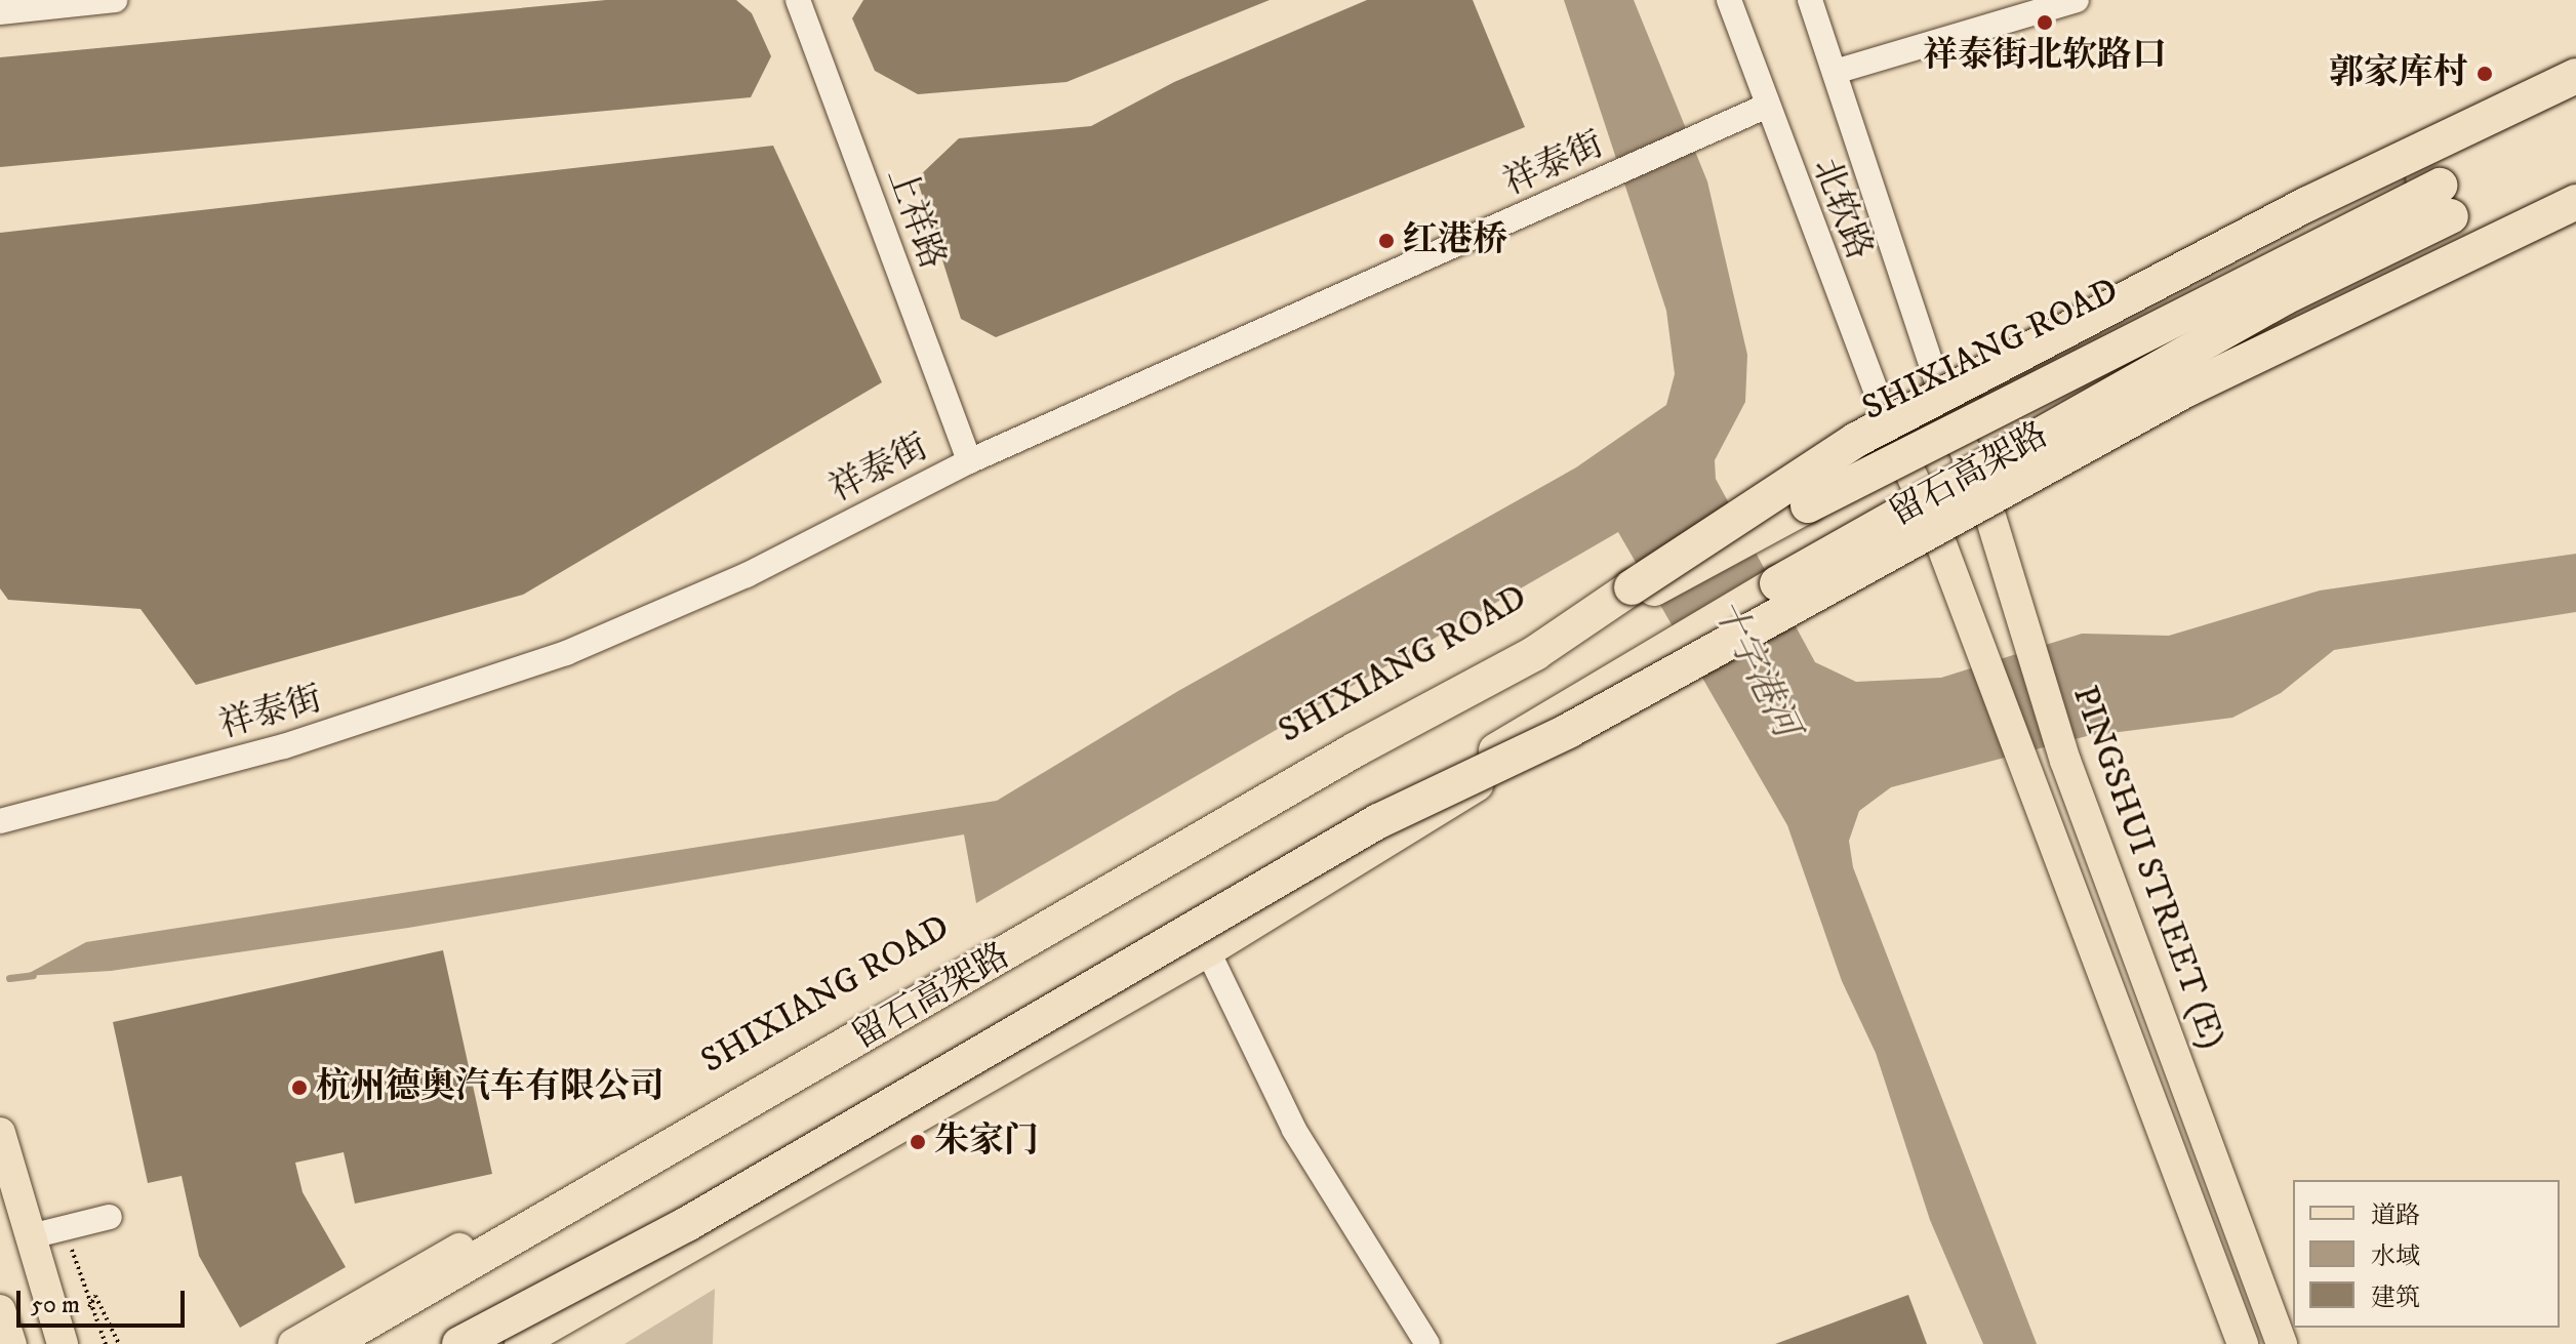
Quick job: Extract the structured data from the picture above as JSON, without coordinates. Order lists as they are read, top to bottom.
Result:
{
  "streets": {
    "highway": ["留石高架路"],
    "main road": ["SHIXIANG ROAD", "PINGSHUI STREET (E)"],
    "street": ["祥泰街", "北软路", "上祥路"]
  },
  "crossings": [
    ["祥泰街", "北软路"],
    ["祥泰街", "上祥路"],
    ["北软路", "SHIXIANG ROAD"],
    ["北软路", "PINGSHUI STREET (E)"],
    ["SHIXIANG ROAD", "PINGSHUI STREET (E)"]
  ],
  "water": ["十字港河"],
  "places": [
    "祥泰街北软路口",
    "郭家库村",
    "红港桥",
    "杭州德奥汽车有限公司",
    "朱家门"
  ],
  "legend": ["道路", "水域", "建筑"],
  "scale_bar": "50 m"
}
